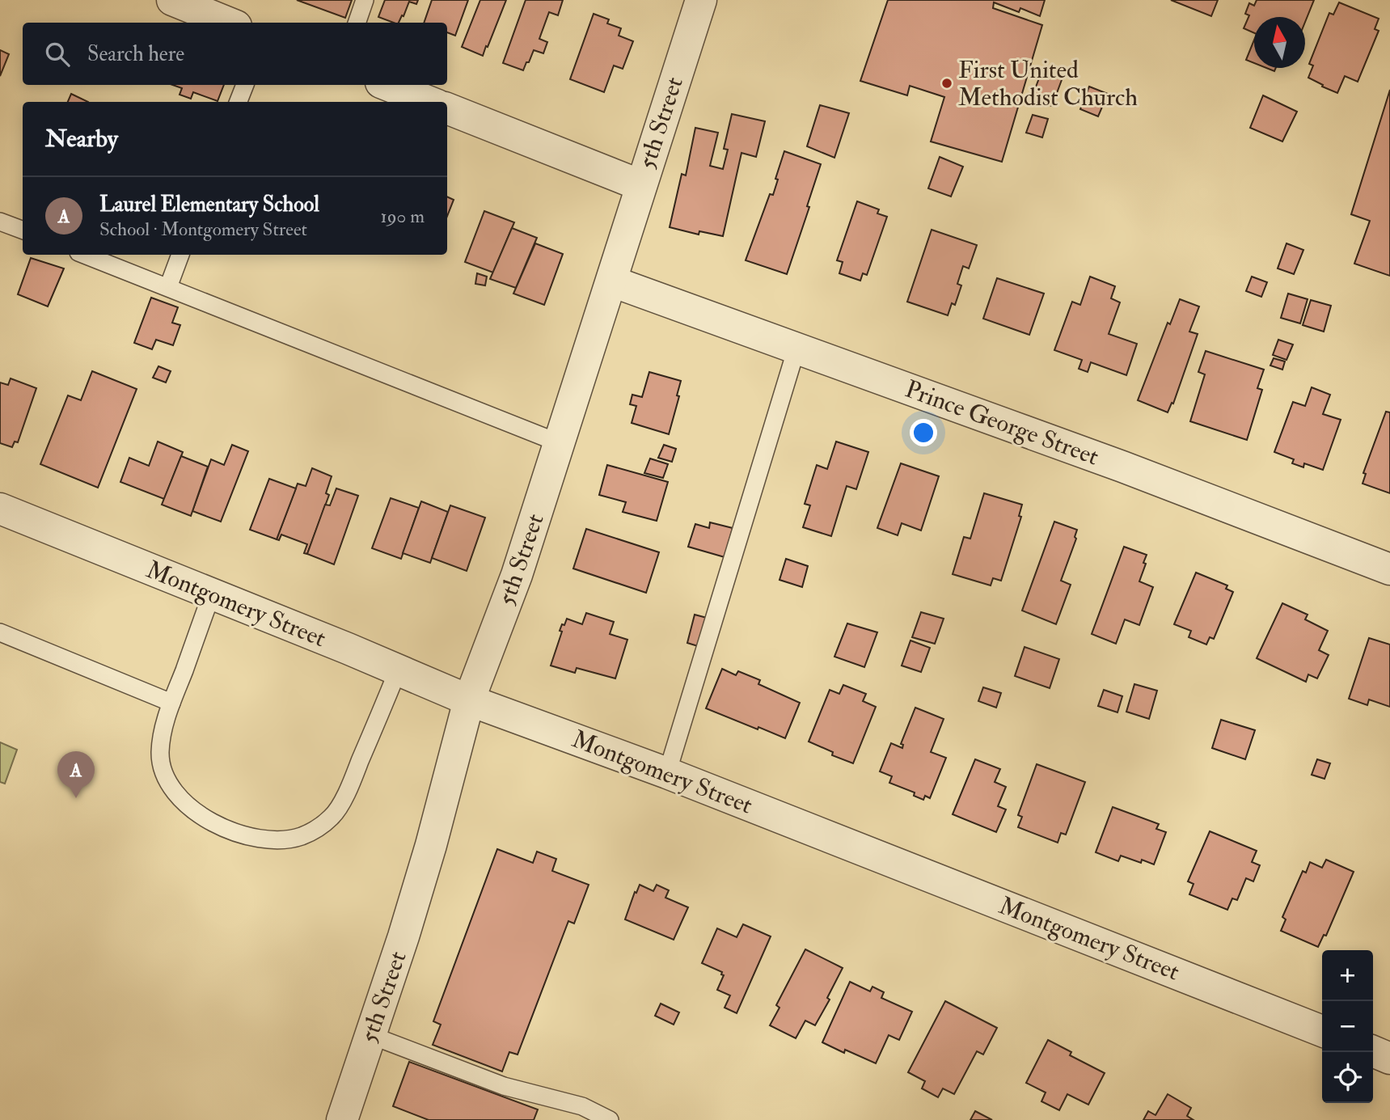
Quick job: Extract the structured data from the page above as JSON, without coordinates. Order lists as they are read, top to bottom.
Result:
{
  "streets": {
    "street": ["5th Street", "Prince George Street", "Montgomery Street"]
  },
  "crossings": [
    ["5th Street", "Prince George Street"],
    ["5th Street", "Montgomery Street"]
  ],
  "places": ["First United Methodist Church"],
  "north": "top",
  "page": {
    "search": "Search here",
    "heading": "Nearby",
    "list": [
      {
        "mark": "A",
        "name": "Laurel Elementary School",
        "note": "School · Montgomery Street",
        "value": "190 m"
      }
    ],
    "pins": "A",
    "map_buttons": ["+", "−"]
  }
}
